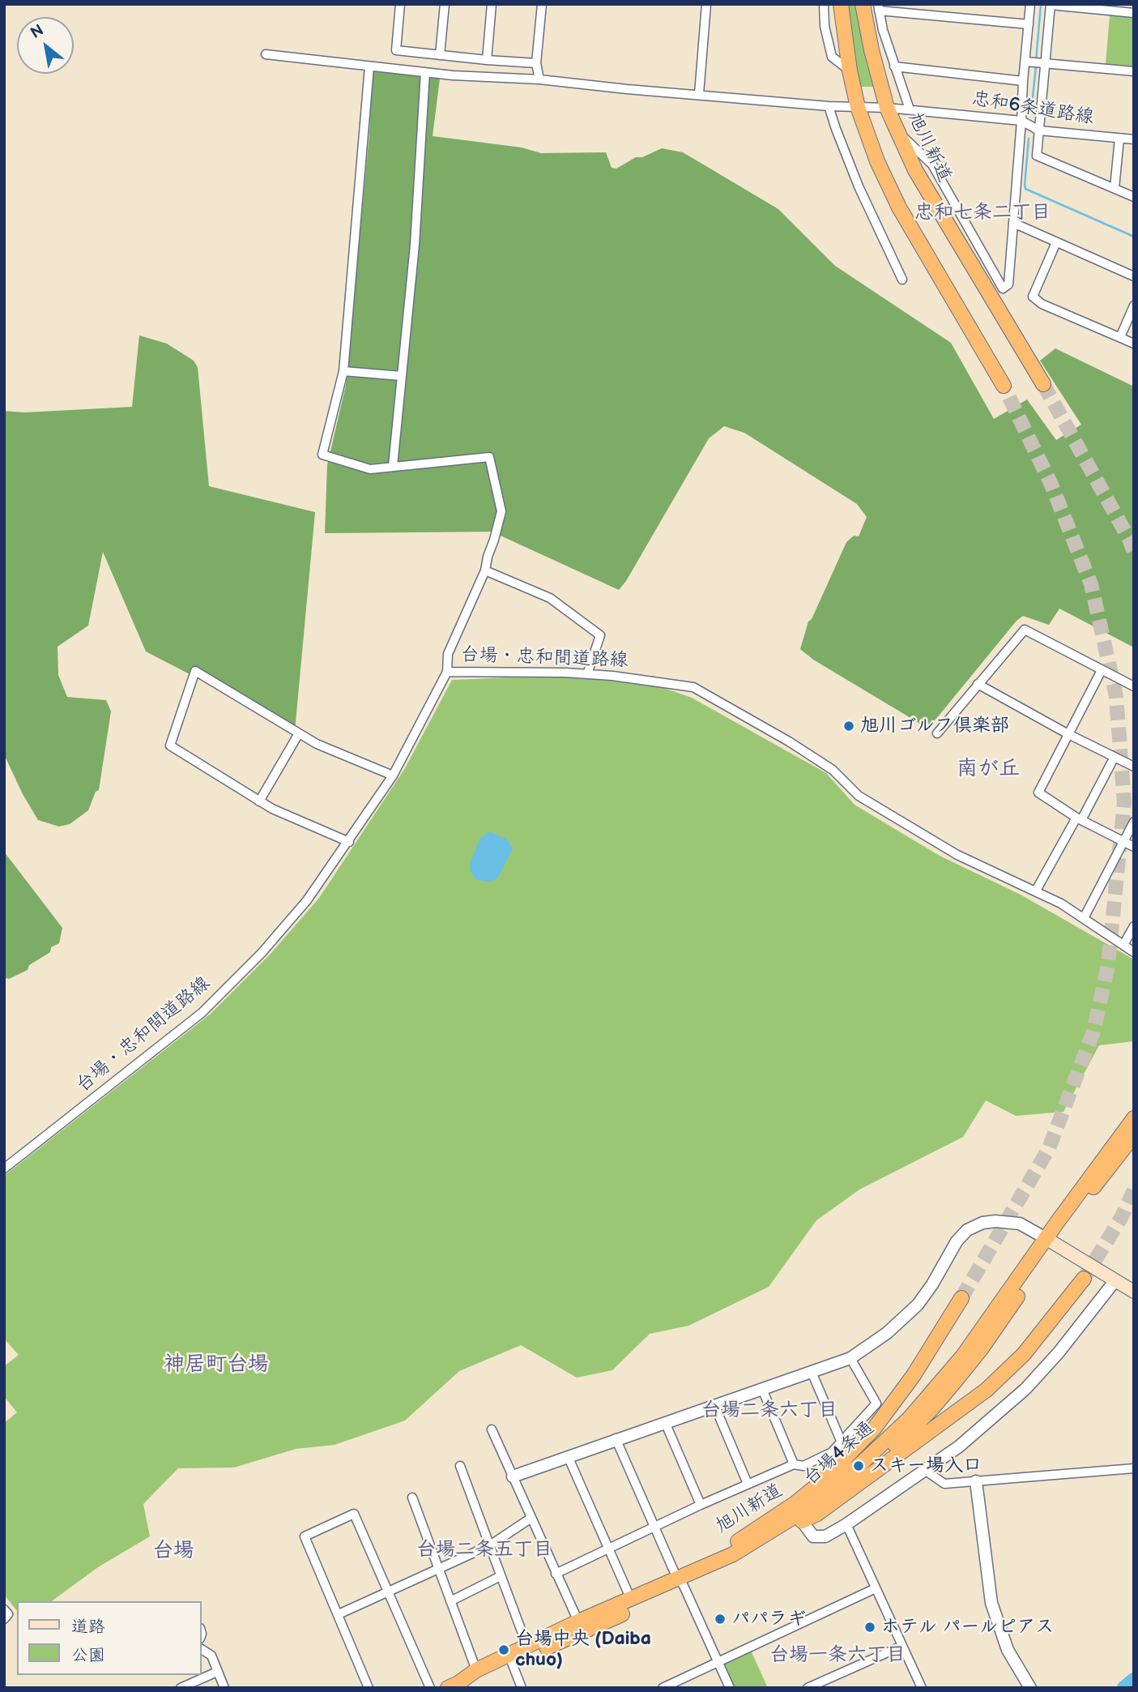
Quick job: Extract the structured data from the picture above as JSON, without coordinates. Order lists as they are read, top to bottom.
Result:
{
  "streets": {
    "highway": ["旭川新道", "台場4条通"],
    "street": ["忠和6条道路線", "台場・忠和間道路線"]
  },
  "crossings": [
    ["忠和6条道路線", "旭川新道"],
    ["旭川新道", "台場4条通"]
  ],
  "districts": [
    "忠和七条二丁目",
    "南が丘",
    "神居町台場",
    "台場二条六丁目",
    "台場二条五丁目",
    "台場",
    "台場一条六丁目"
  ],
  "places": [
    "旭川ゴルフ倶楽部",
    "スキー場入口",
    "パパラギ",
    "ホテル パールピアス",
    "台場中央 (Daiba chuo)"
  ],
  "legend": ["道路", "公園"],
  "north": "top left"
}
